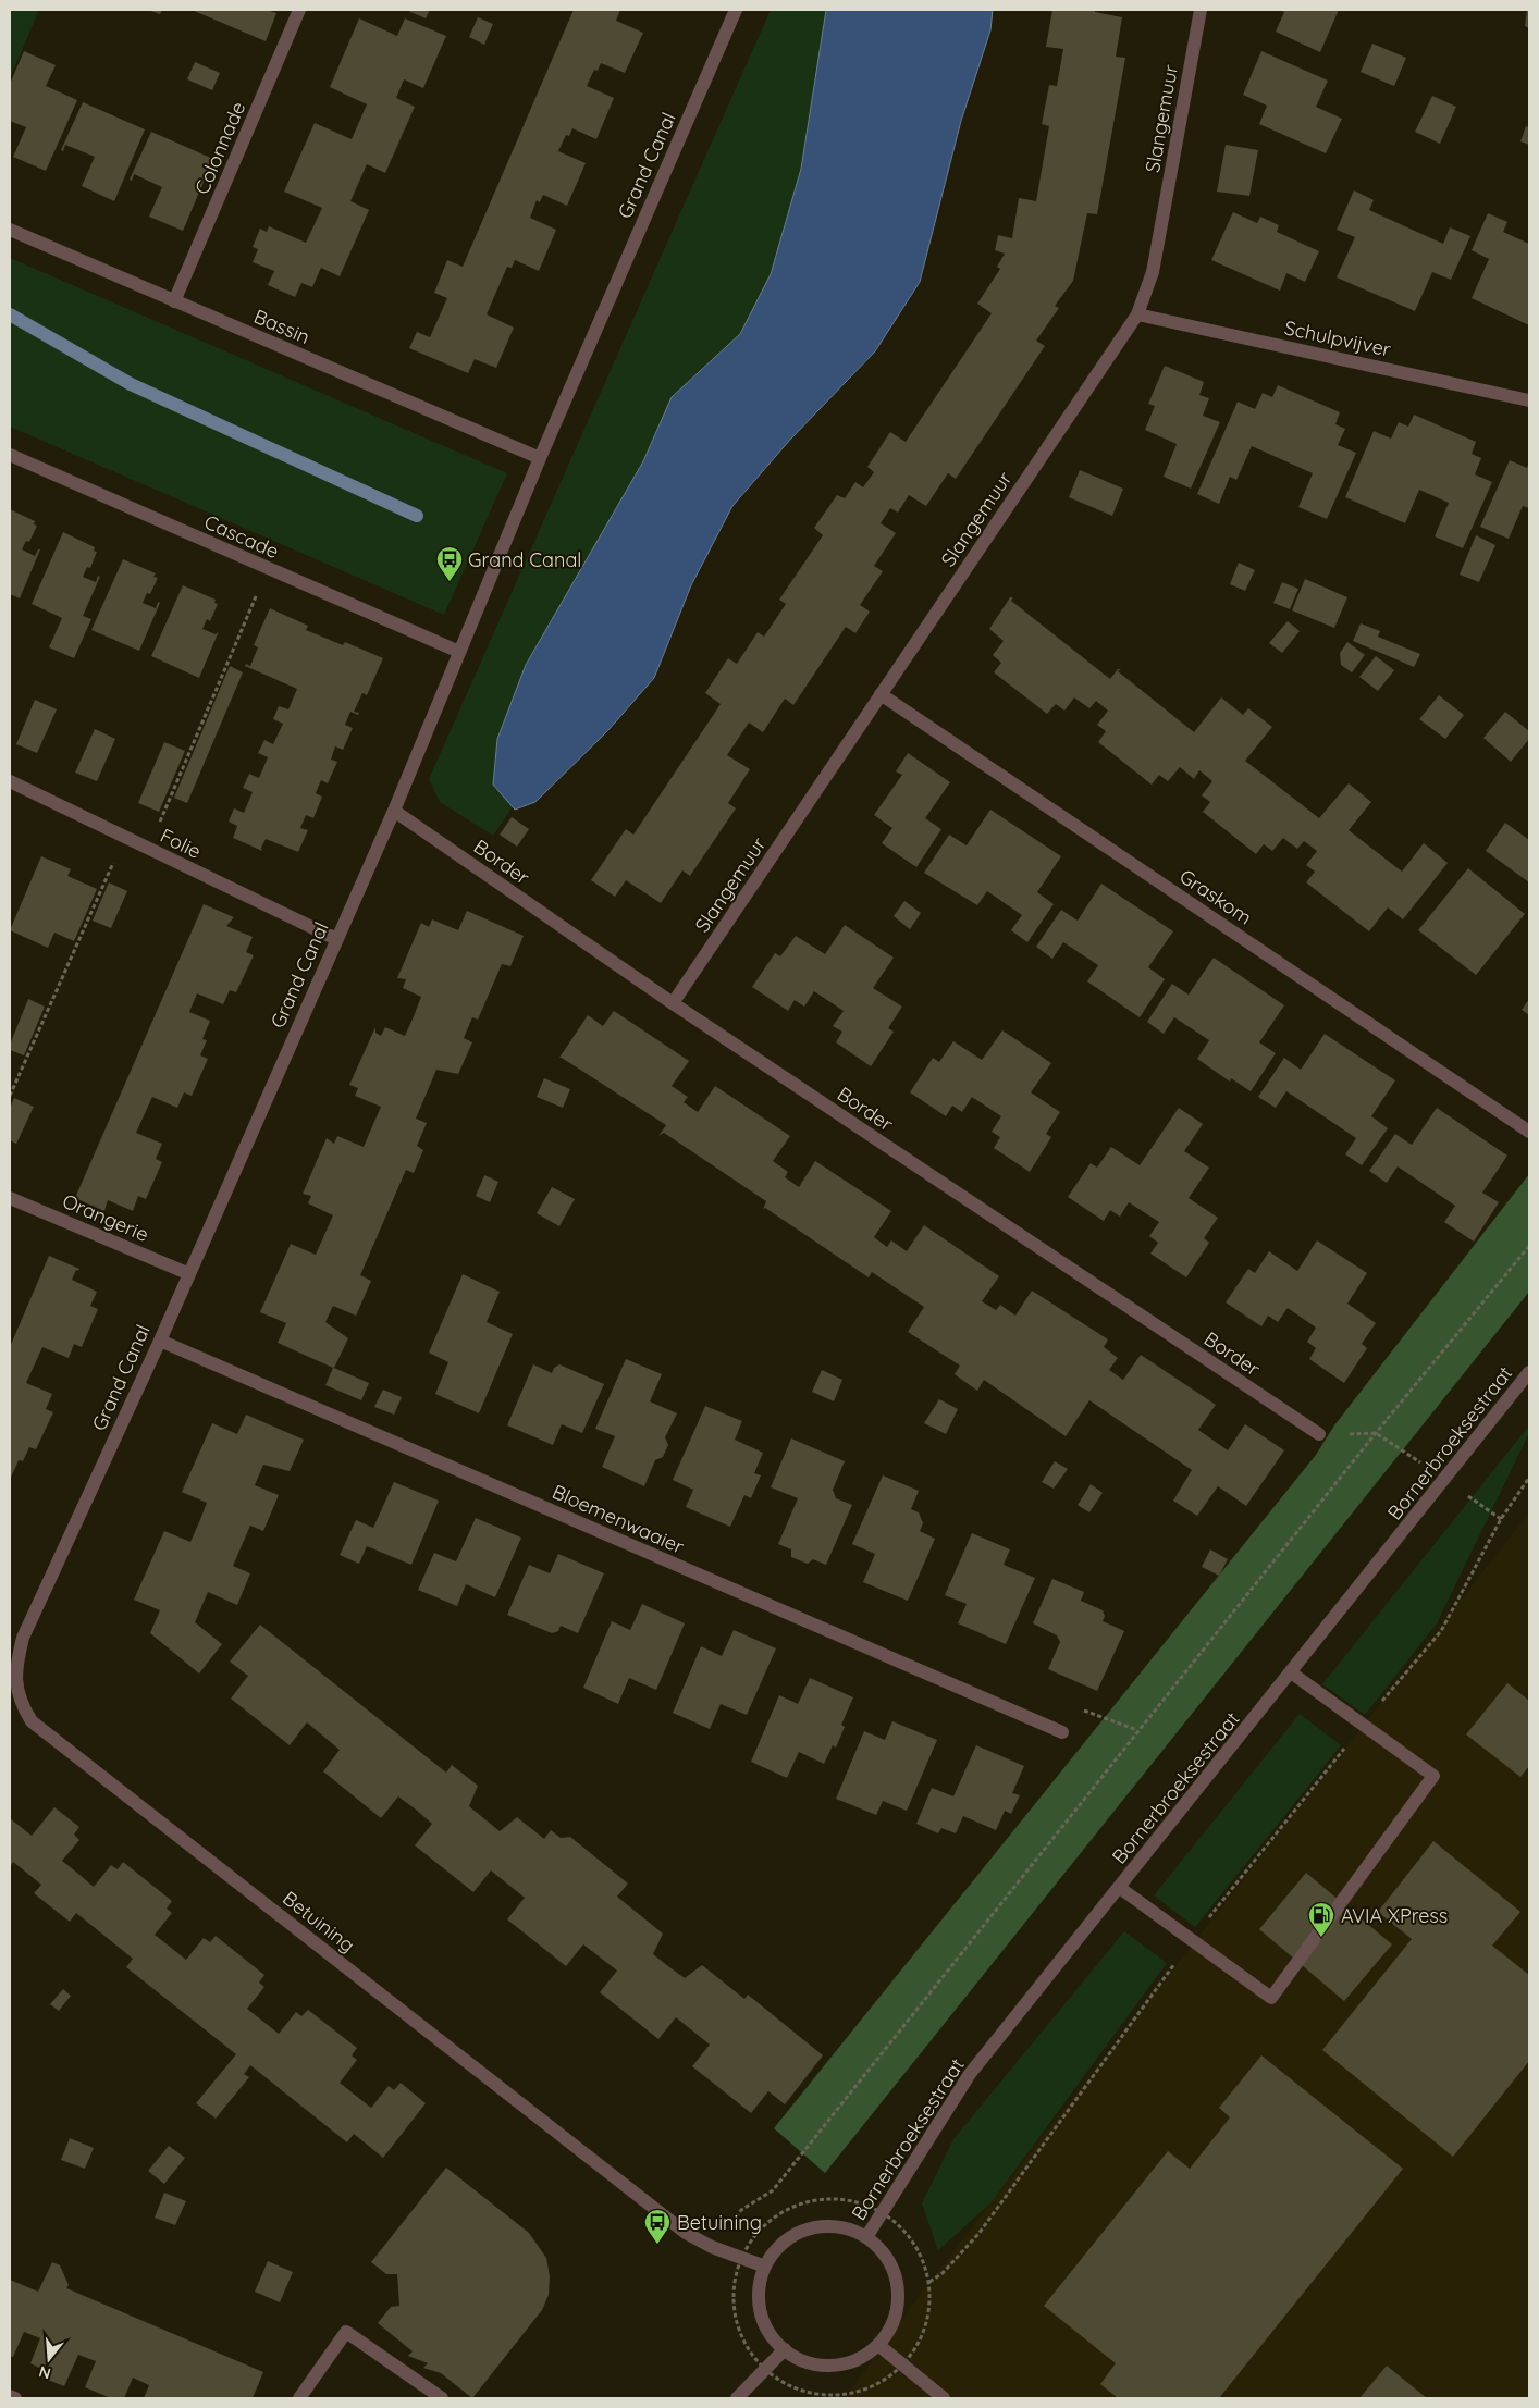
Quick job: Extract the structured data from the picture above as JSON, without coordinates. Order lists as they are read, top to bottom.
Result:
{
  "streets": {
    "street": [
      "Slangemuur",
      "Colonnade",
      "Grand Canal",
      "Bassin",
      "Schulpvijver",
      "Cascade",
      "Folie",
      "Border",
      "Graskom",
      "Orangerie",
      "Bornerbroeksestraat",
      "Bloemenwaaier",
      "Betuining"
    ]
  },
  "crossings": [
    ["Slangemuur", "Schulpvijver"],
    ["Slangemuur", "Border"],
    ["Slangemuur", "Graskom"],
    ["Colonnade", "Bassin"],
    ["Grand Canal", "Bassin"],
    ["Grand Canal", "Cascade"],
    ["Grand Canal", "Folie"],
    ["Grand Canal", "Border"],
    ["Grand Canal", "Orangerie"],
    ["Grand Canal", "Bloemenwaaier"],
    ["Grand Canal", "Betuining"],
    ["Bornerbroeksestraat", "Betuining"]
  ],
  "places": {
    "bus stop": ["Grand Canal", "Betuining"],
    "fuel station": ["AVIA XPress"]
  },
  "north": "bottom"
}
